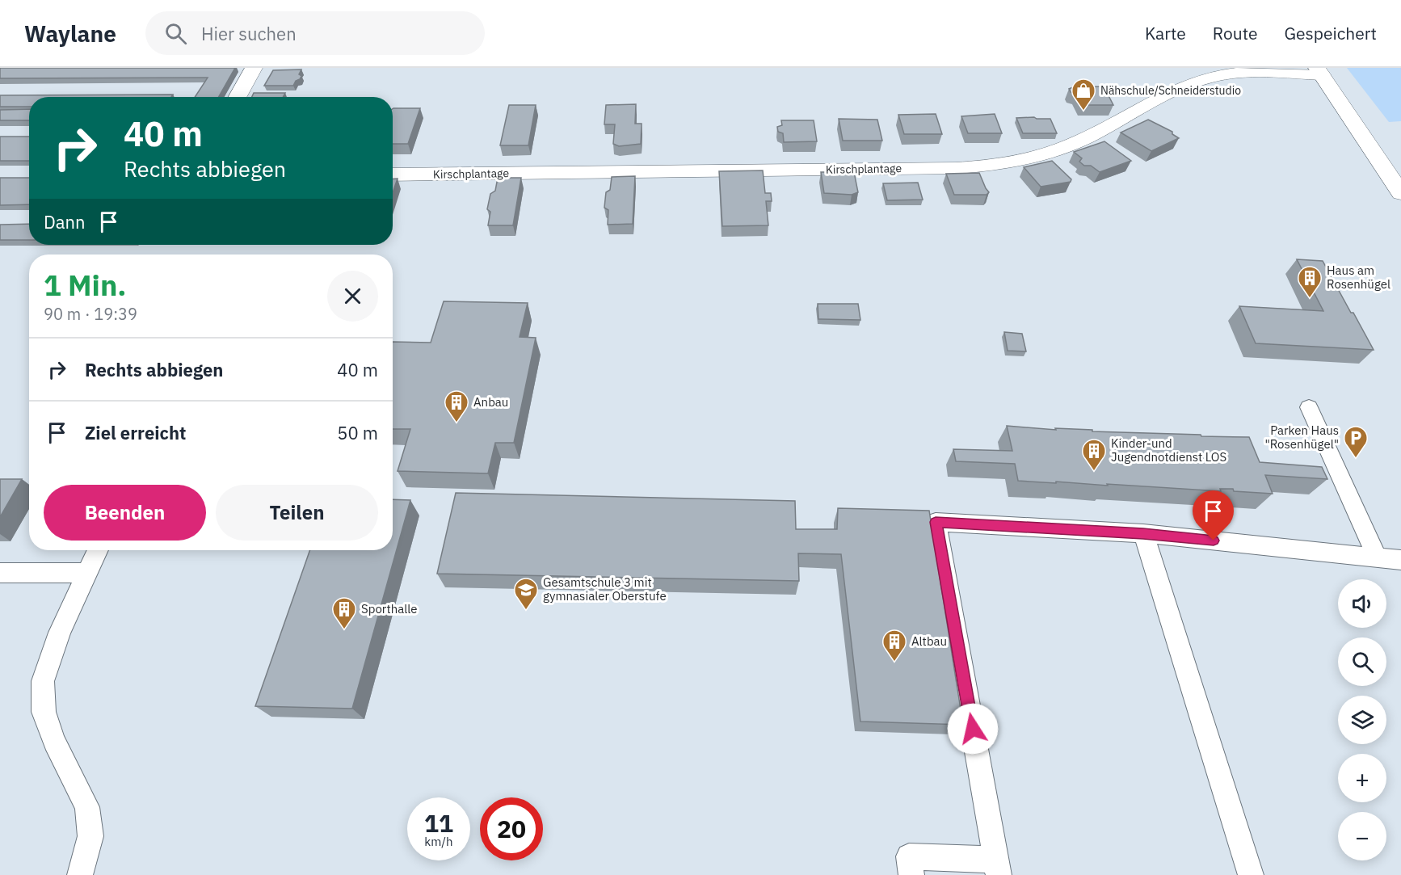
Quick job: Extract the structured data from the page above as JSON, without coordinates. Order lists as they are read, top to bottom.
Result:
{
  "streets": {
    "street": ["Kirschplantage"]
  },
  "places": {
    "shop": ["Nähschule/Schneiderstudio"],
    "building": [
      "Haus am Rosenhügel",
      "Anbau",
      "Kinder-und Jugendnotdienst LOS",
      "Sporthalle",
      "Altbau"
    ],
    "parking": ["Parken Haus \"Rosenhügel\""],
    "school or university": ["Gesamtschule 3 mit gymnasialer Oberstufe"]
  },
  "page": {
    "header": "Waylane",
    "search": "Hier suchen",
    "nav": ["Karte", "Route", "Gespeichert"],
    "turn": ["40 m", "Rechts abbiegen"],
    "then": "Dann",
    "heading": ["1 Min.", "90 m · 19:39"],
    "list": [
      {
        "name": "Rechts abbiegen",
        "value": "40 m"
      },
      {
        "name": "Ziel erreicht",
        "value": "50 m"
      }
    ],
    "buttons": ["Beenden", "Teilen"],
    "map_buttons": ["+", "−"],
    "speed": "11 km/h",
    "limit": "20"
  }
}
